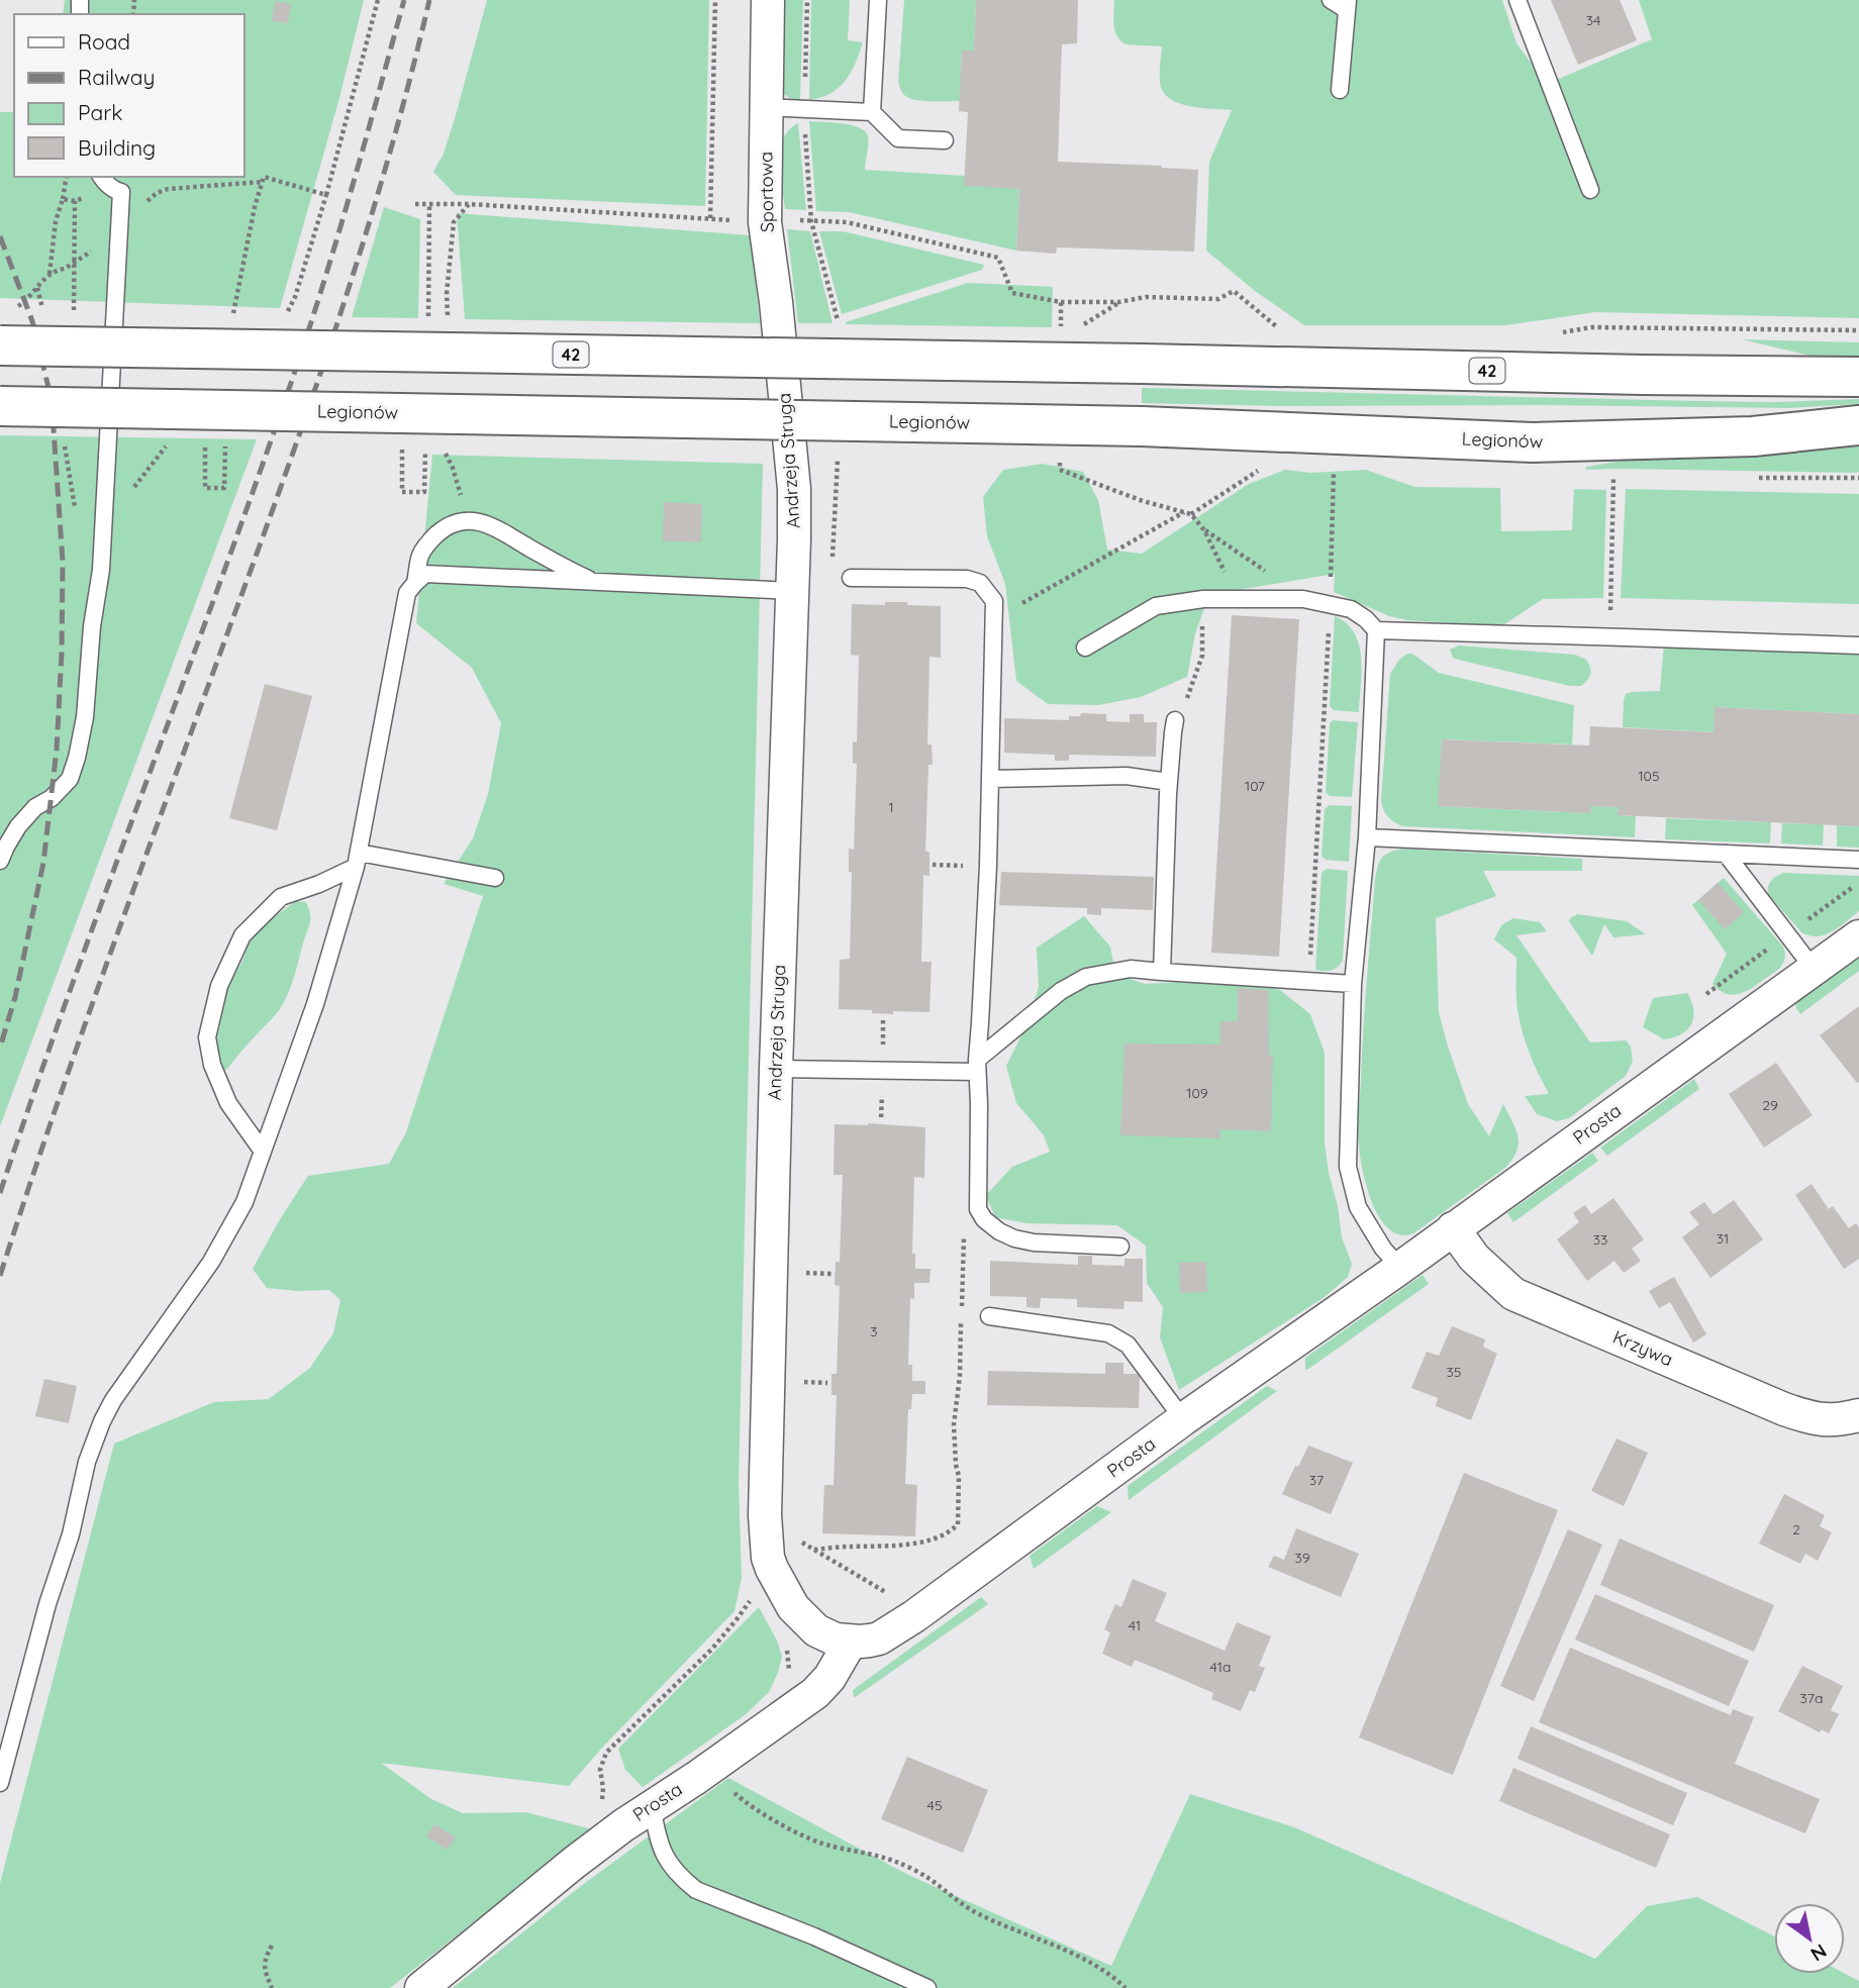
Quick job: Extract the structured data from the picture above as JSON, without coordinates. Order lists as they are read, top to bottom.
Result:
{
  "streets": {
    "main road": ["42", "Legionów"],
    "street": [
      "Sportowa",
      "Andrzeja Struga",
      "Prosta",
      "Krzywa"
    ]
  },
  "crossings": [
    ["Sportowa", "Andrzeja Struga"],
    ["Andrzeja Struga", "Prosta"],
    ["Prosta", "Krzywa"]
  ],
  "house_numbers": [
    "34",
    "105",
    "107",
    "1",
    "109",
    "29",
    "31",
    "33",
    "3",
    "35",
    "37",
    "2",
    "39",
    "41",
    "41a",
    "37a",
    "45"
  ],
  "legend": [
    "Road",
    "Railway",
    "Park",
    "Building"
  ],
  "north": "bottom right"
}
